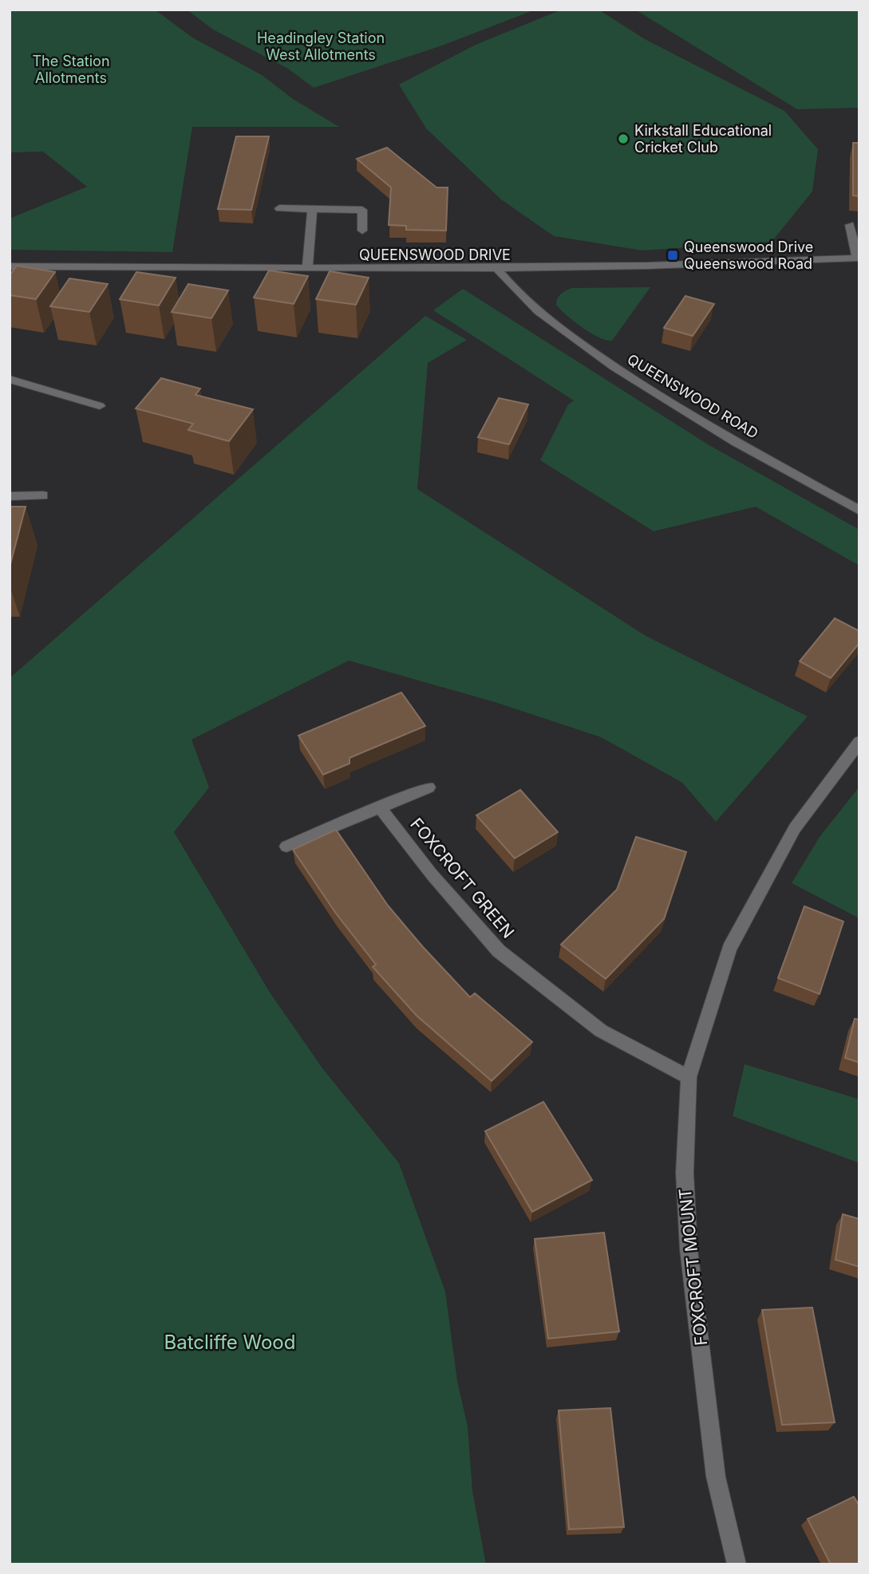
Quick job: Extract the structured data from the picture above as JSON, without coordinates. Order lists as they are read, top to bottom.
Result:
{
  "streets": {
    "street": [
      "QUEENSWOOD DRIVE",
      "QUEENSWOOD ROAD",
      "FOXCROFT GREEN",
      "FOXCROFT MOUNT"
    ]
  },
  "crossings": [
    ["QUEENSWOOD DRIVE", "QUEENSWOOD ROAD"],
    ["FOXCROFT GREEN", "FOXCROFT MOUNT"]
  ],
  "parks": ["Headingley Station West Allotments", "The Station Allotments", "Batcliffe Wood"],
  "places": {
    "other": ["Kirkstall Educational Cricket Club"],
    "transit": ["Queenswood Drive Queenswood Road"]
  }
}
